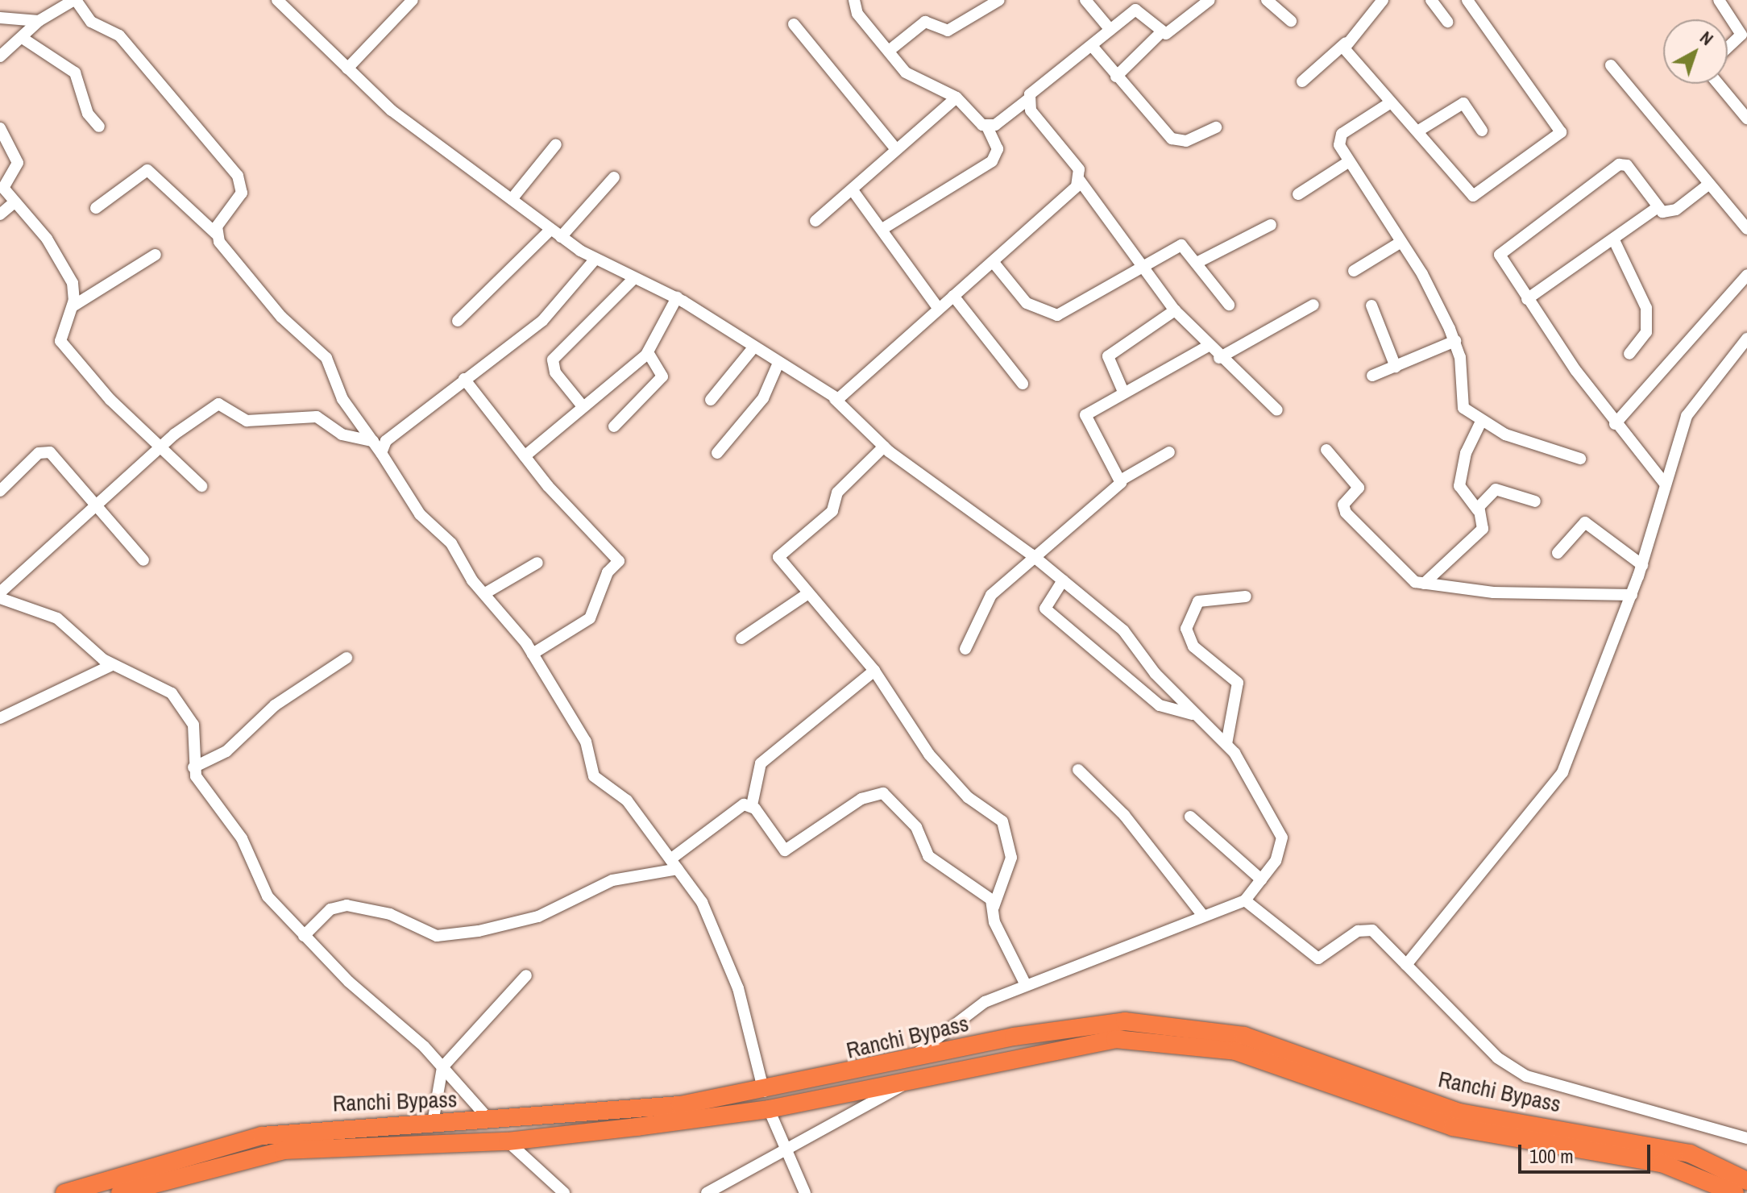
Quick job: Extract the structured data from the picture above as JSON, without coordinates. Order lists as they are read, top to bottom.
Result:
{
  "streets": {
    "highway": ["Ranchi Bypass"]
  },
  "scale_bar": "100 m",
  "north": "top right"
}
